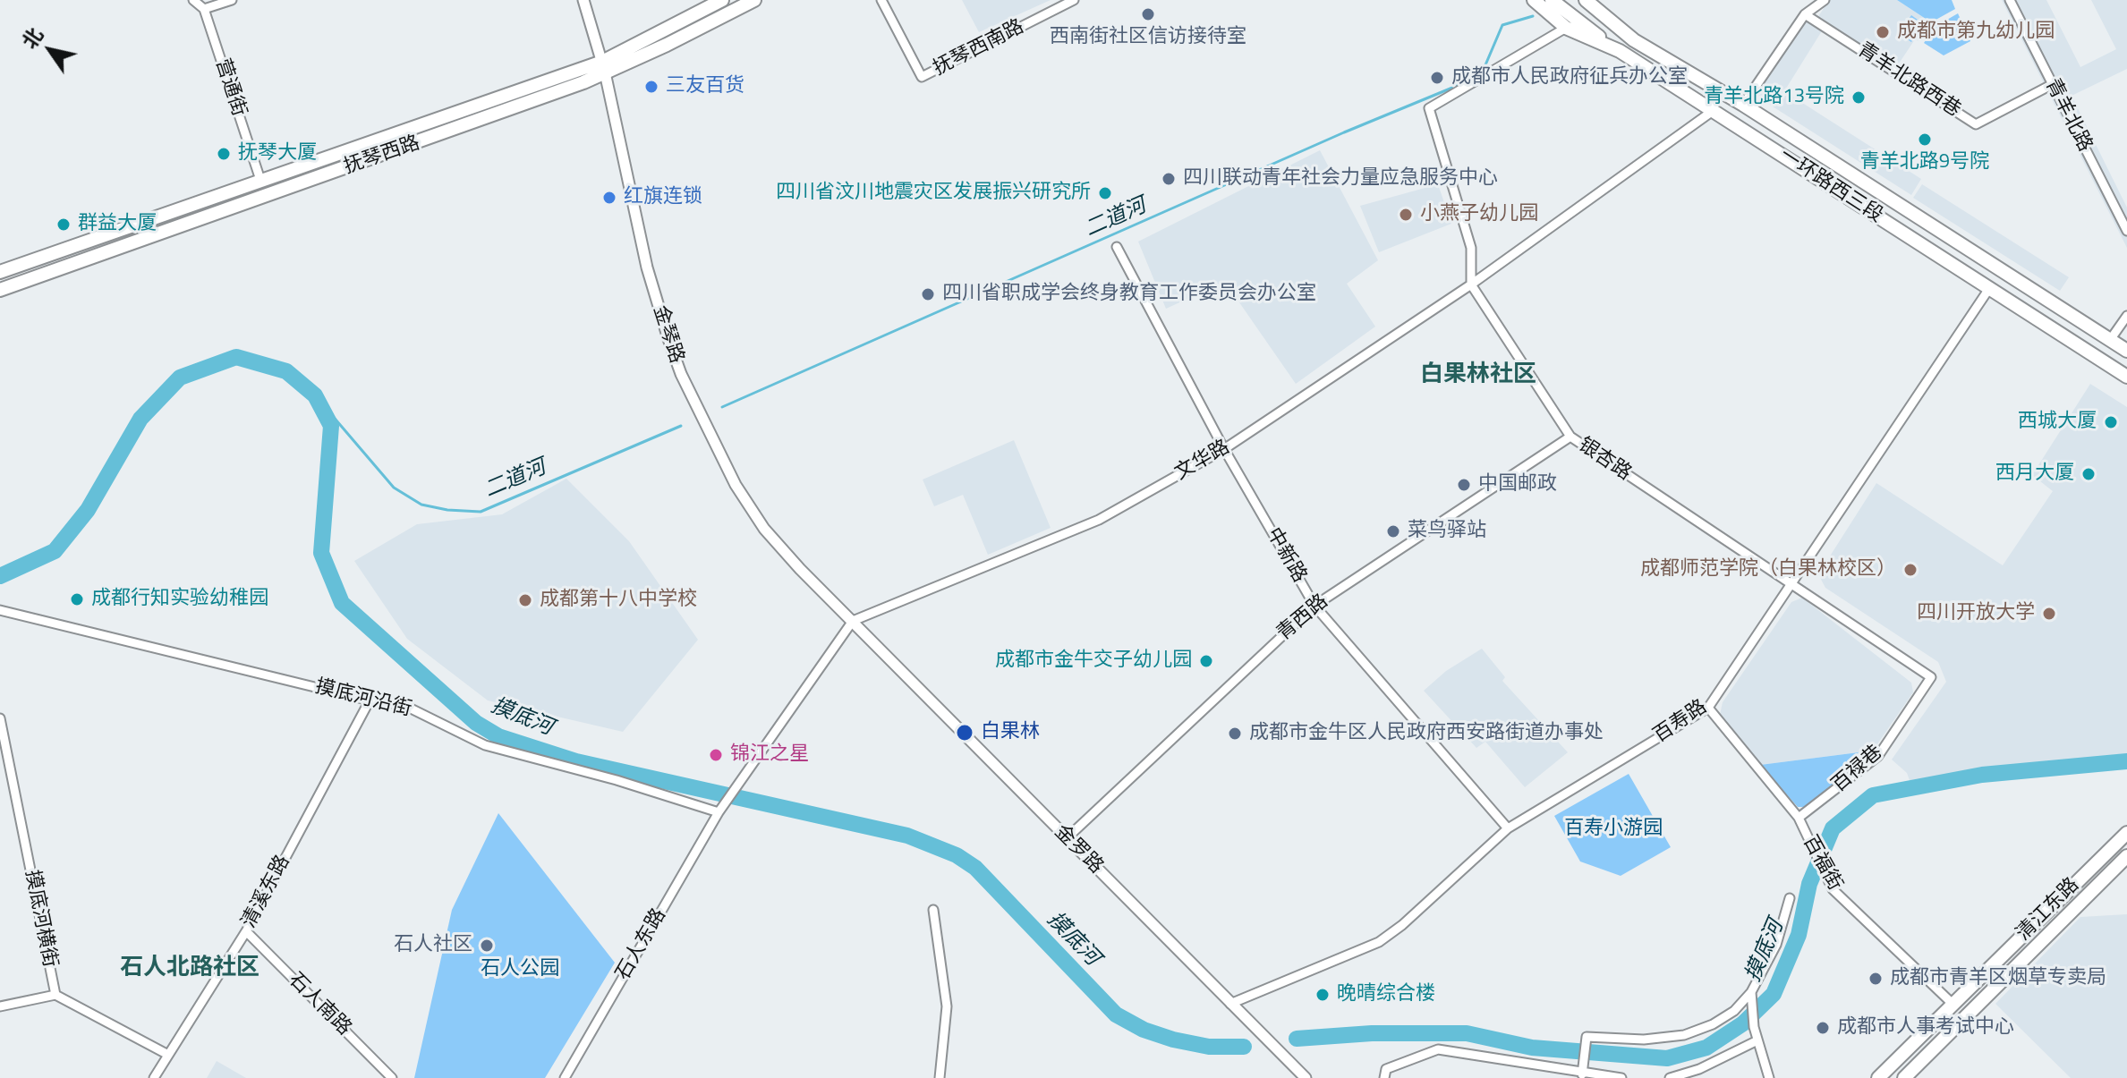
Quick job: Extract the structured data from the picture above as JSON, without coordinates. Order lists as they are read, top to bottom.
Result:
{
  "streets": {
    "main road": ["抚琴西路", "一环路西三段", "清江东路"],
    "street": [
      "抚琴西南路",
      "青羊北路西巷",
      "营通街",
      "青羊北路",
      "金琴路",
      "银杏路",
      "文华路",
      "中新路",
      "青西路",
      "摸底河沿街",
      "百寿路",
      "百禄巷",
      "金罗路",
      "百福街",
      "清溪东路",
      "摸底河横街",
      "石人东路",
      "石人南路"
    ]
  },
  "crossings": [
    ["青羊北路西巷", "青羊北路"],
    ["营通街", "抚琴西路"],
    ["抚琴西路", "金琴路"],
    ["一环路西三段", "文华路"],
    ["一环路西三段", "百寿路"],
    ["金琴路", "文华路"],
    ["金琴路", "金罗路"],
    ["银杏路", "文华路"],
    ["银杏路", "青西路"],
    ["银杏路", "百寿路"],
    ["银杏路", "百禄巷"],
    ["文华路", "中新路"],
    ["文华路", "金罗路"],
    ["中新路", "青西路"],
    ["中新路", "百寿路"],
    ["青西路", "金罗路"],
    ["摸底河沿街", "清溪东路"],
    ["摸底河沿街", "石人东路"],
    ["百寿路", "金罗路"],
    ["百寿路", "百福街"],
    ["百禄巷", "百福街"],
    ["百福街", "清江东路"],
    ["清溪东路", "摸底河横街"],
    ["清溪东路", "石人南路"]
  ],
  "districts": ["白果林社区", "石人北路社区"],
  "water": ["二道河", "摸底河"],
  "parks": ["百寿小游园", "石人公园"],
  "places": [
    "西南街社区信访接待室",
    "成都市第九幼儿园",
    "成都市人民政府征兵办公室",
    "三友百货",
    "青羊北路13号院",
    "青羊北路9号院",
    "抚琴大厦",
    "四川联动青年社会力量应急服务中心",
    "四川省汶川地震灾区发展振兴研究所",
    "红旗连锁",
    "小燕子幼儿园",
    "群益大厦",
    "四川省职成学会终身教育工作委员会办公室",
    "西城大厦",
    "西月大厦",
    "中国邮政",
    "菜鸟驿站",
    "成都师范学院（白果林校区）",
    "成都行知实验幼稚园",
    "成都第十八中学校",
    "四川开放大学",
    "成都市金牛交子幼儿园",
    "白果林",
    "成都市金牛区人民政府西安路街道办事处",
    "锦江之星",
    "石人社区",
    "成都市青羊区烟草专卖局",
    "晚晴综合楼",
    "成都市人事考试中心"
  ],
  "north": "top left"
}
